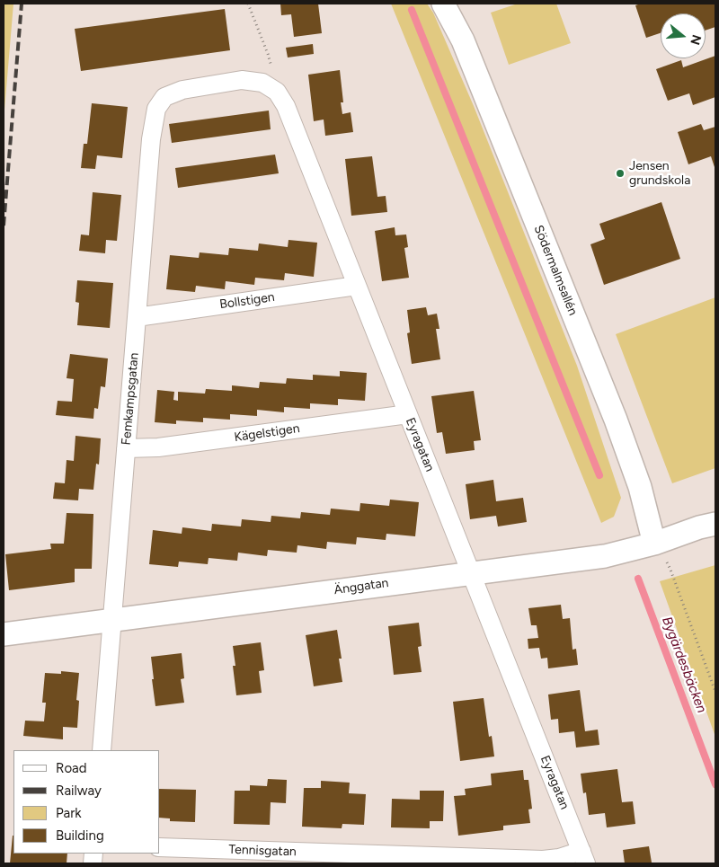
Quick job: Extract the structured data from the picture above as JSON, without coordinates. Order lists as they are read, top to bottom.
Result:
{
  "streets": {
    "street": [
      "Södermalmsallén",
      "Bollstigen",
      "Femkampsgatan",
      "Kägelstigen",
      "Eyragatan",
      "Änggatan",
      "Tennisgatan"
    ]
  },
  "crossings": [
    ["Södermalmsallén", "Änggatan"],
    ["Bollstigen", "Femkampsgatan"],
    ["Bollstigen", "Eyragatan"],
    ["Femkampsgatan", "Kägelstigen"],
    ["Femkampsgatan", "Eyragatan"],
    ["Femkampsgatan", "Änggatan"],
    ["Kägelstigen", "Eyragatan"],
    ["Eyragatan", "Änggatan"],
    ["Eyragatan", "Tennisgatan"]
  ],
  "water": ["Bygärdesbäcken"],
  "places": ["Jensen grundskola"],
  "legend": [
    "Road",
    "Railway",
    "Park",
    "Building"
  ],
  "north": "right"
}
